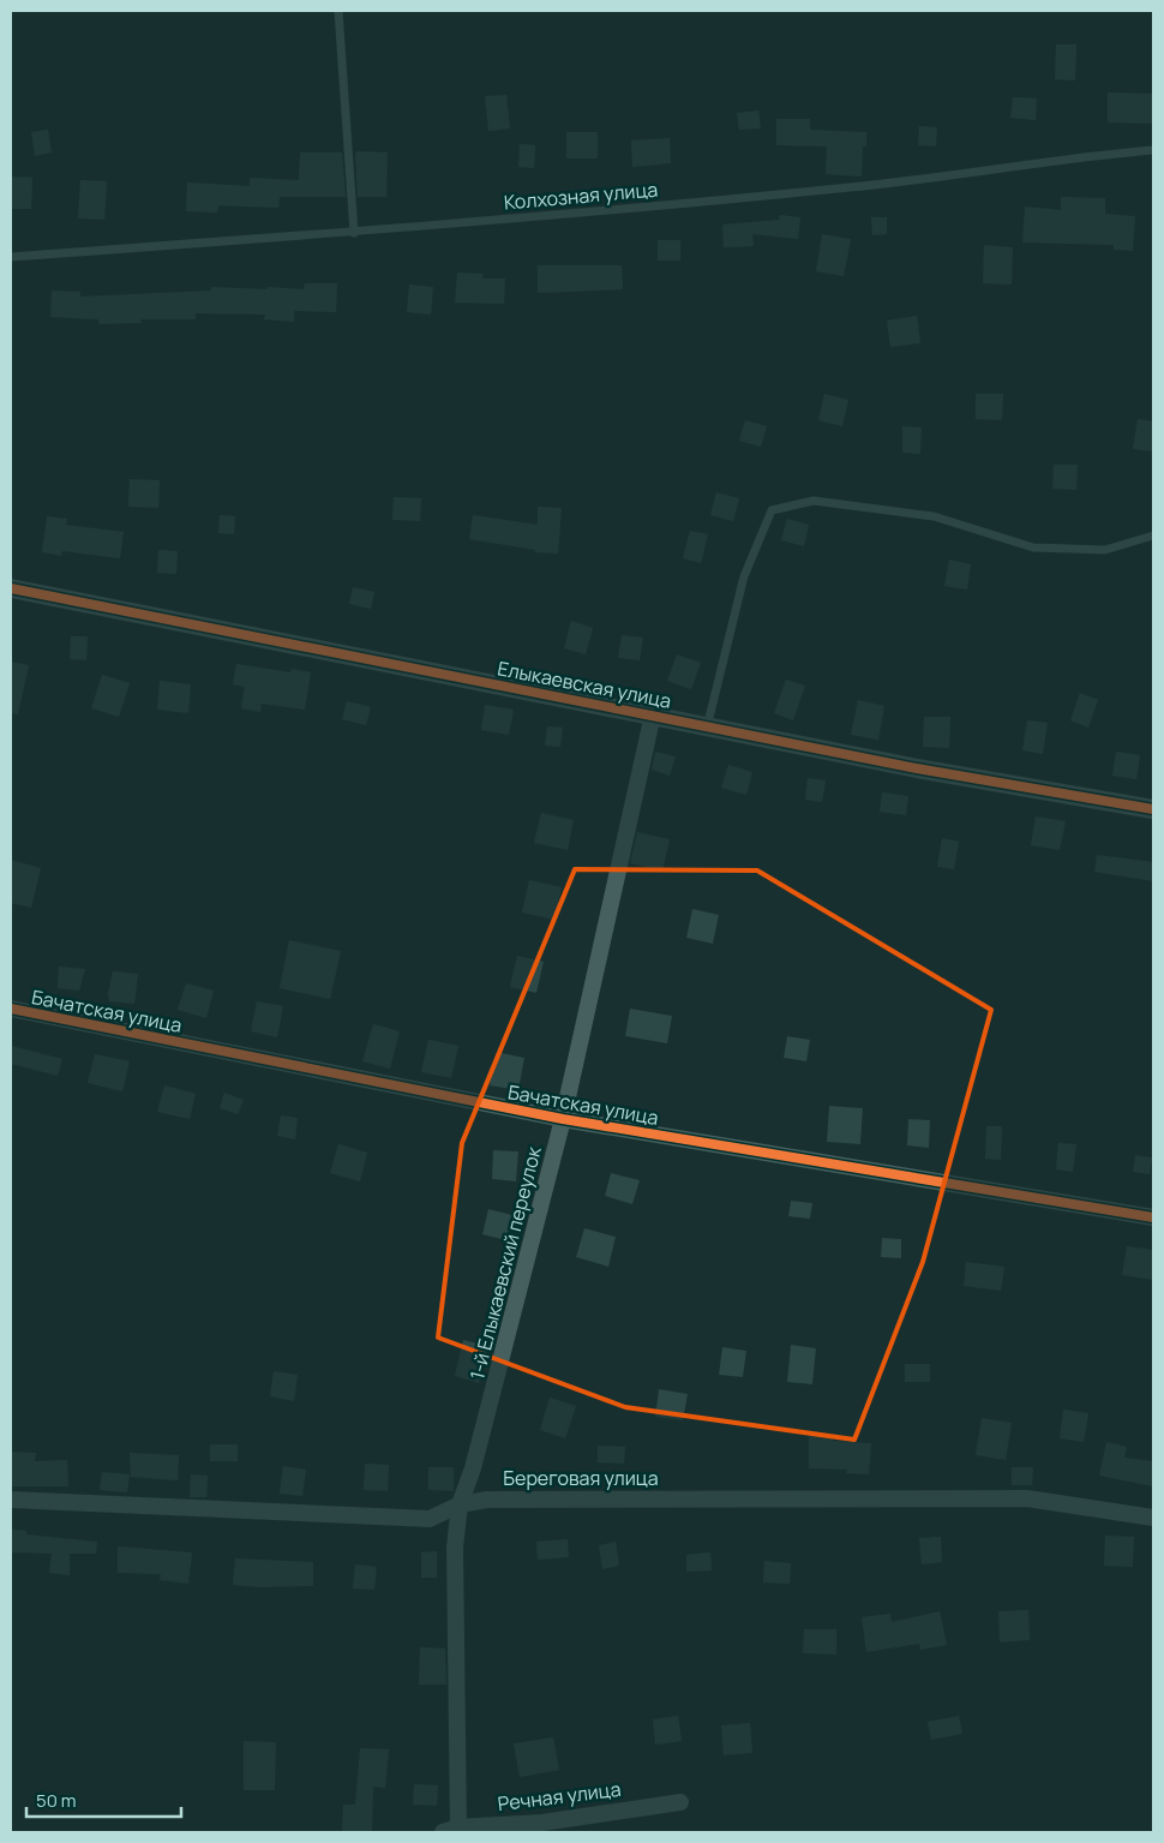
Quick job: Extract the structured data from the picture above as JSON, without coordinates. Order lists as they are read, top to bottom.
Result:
{
  "streets": {
    "street": [
      "Елыкаевская улица",
      "Бачатская улица",
      "1-й Елыкаевский переулок",
      "Береговая улица",
      "Речная улица"
    ],
    "lane": ["Колхозная улица"]
  },
  "crossings": [
    ["Елыкаевская улица", "1-й Елыкаевский переулок"],
    ["Бачатская улица", "1-й Елыкаевский переулок"],
    ["1-й Елыкаевский переулок", "Береговая улица"],
    ["1-й Елыкаевский переулок", "Речная улица"]
  ],
  "scale_bar": "50 m"
}
